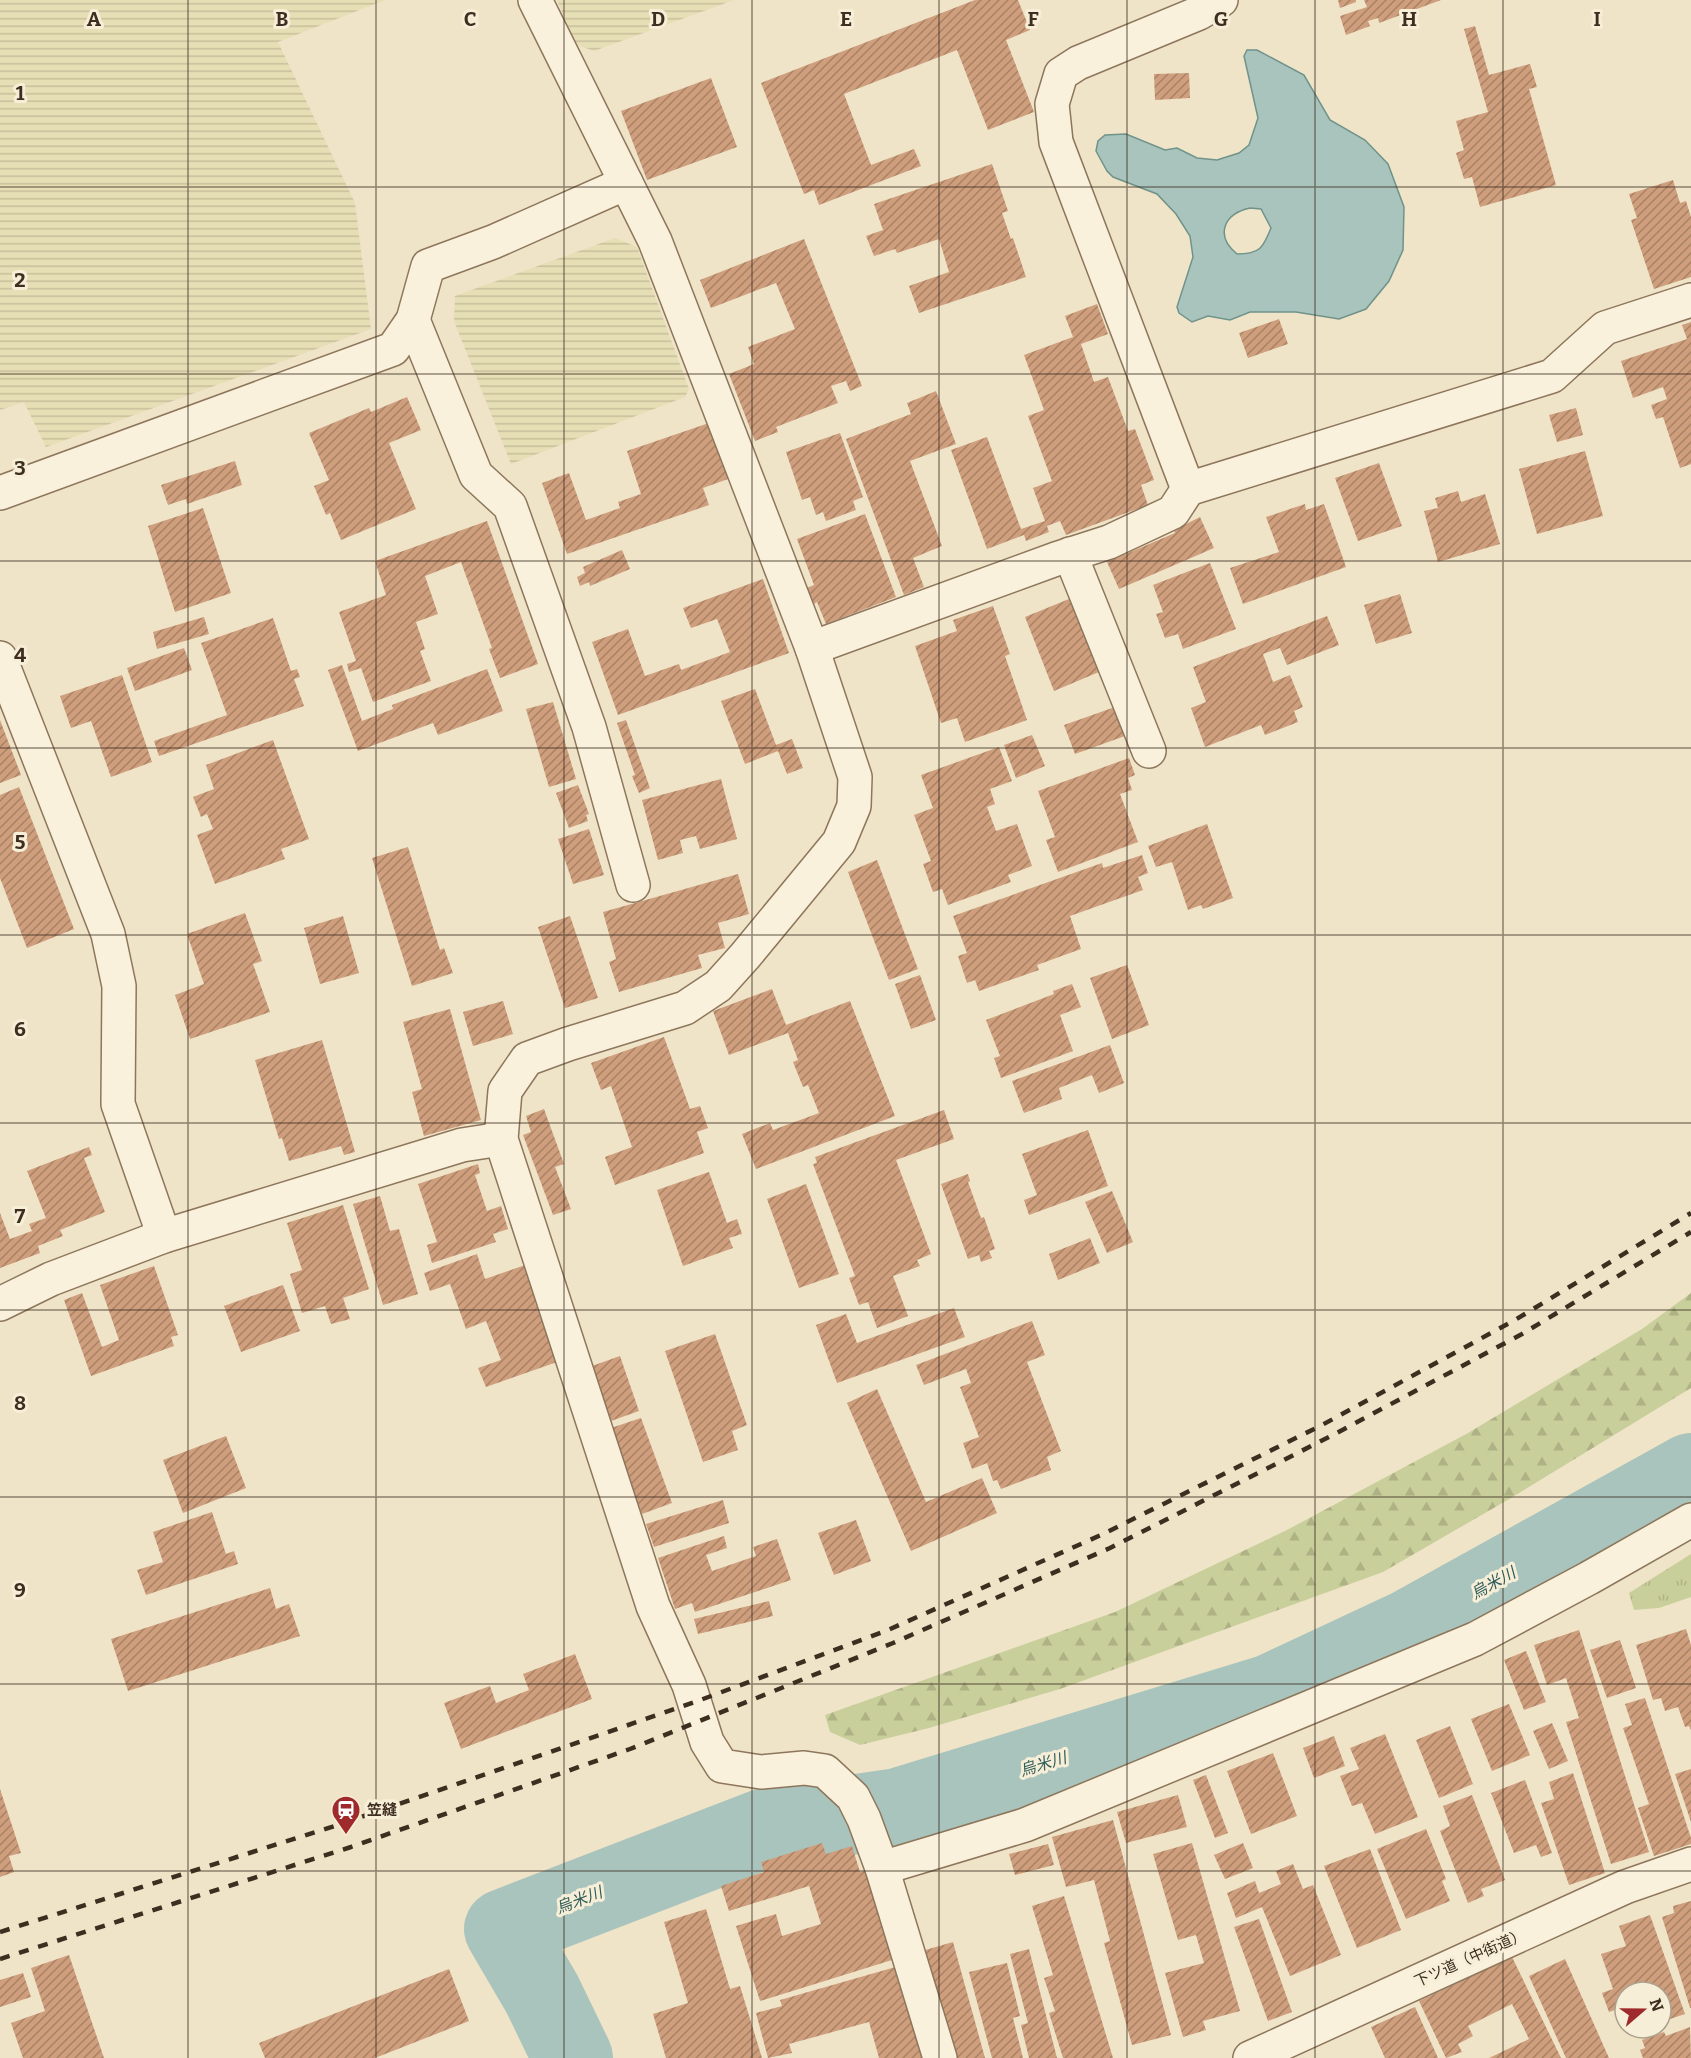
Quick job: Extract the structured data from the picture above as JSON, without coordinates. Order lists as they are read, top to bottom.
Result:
{
  "streets": {
    "street": ["下ツ道（中街道）"]
  },
  "water": ["烏米川"],
  "places": {
    "station": ["笠縫"]
  },
  "north": "right",
  "grid": {
    "columns": [
      "A",
      "B",
      "C",
      "D",
      "E",
      "F",
      "G",
      "H",
      "I"
    ],
    "rows": [
      "1",
      "2",
      "3",
      "4",
      "5",
      "6",
      "7",
      "8",
      "9"
    ]
  }
}
